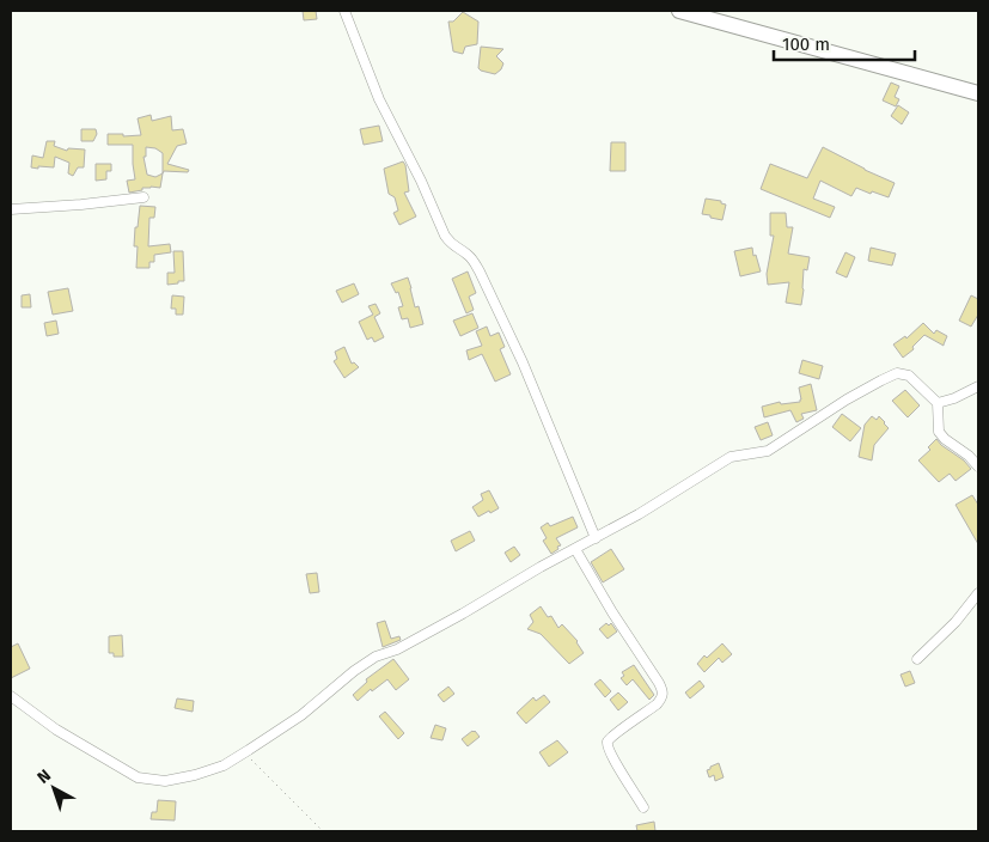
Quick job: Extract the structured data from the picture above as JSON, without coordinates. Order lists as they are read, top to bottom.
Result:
{
  "scale_bar": "100 m",
  "north": "top left"
}
